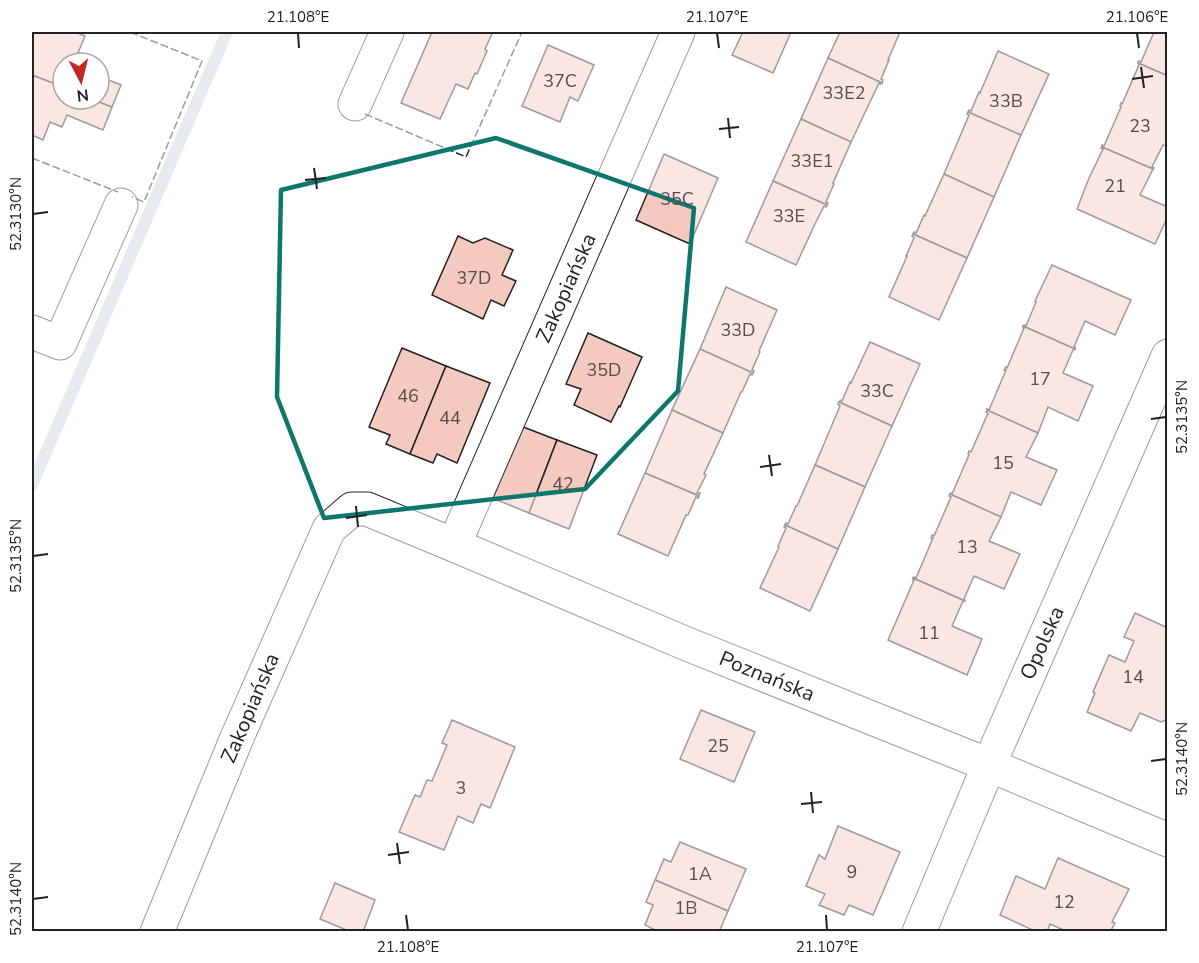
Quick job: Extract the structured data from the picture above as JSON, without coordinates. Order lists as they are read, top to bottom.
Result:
{
  "streets": {
    "street": ["Zakopiańska", "Opolska", "Poznańska"]
  },
  "crossings": [
    ["Zakopiańska", "Poznańska"],
    ["Opolska", "Poznańska"]
  ],
  "house_numbers": [
    "37C",
    "33E2",
    "33B",
    "23",
    "33E1",
    "21",
    "35C",
    "33E",
    "37D",
    "33D",
    "35D",
    "17",
    "33C",
    "46",
    "44",
    "15",
    "42",
    "13",
    "11",
    "14",
    "25",
    "3",
    "9",
    "1A",
    "12",
    "1B"
  ],
  "north": "bottom",
  "coordinates": [
    "21.108°E",
    "21.107°E",
    "21.106°E",
    "52.3130°N",
    "52.3135°N",
    "52.3140°N"
  ]
}
